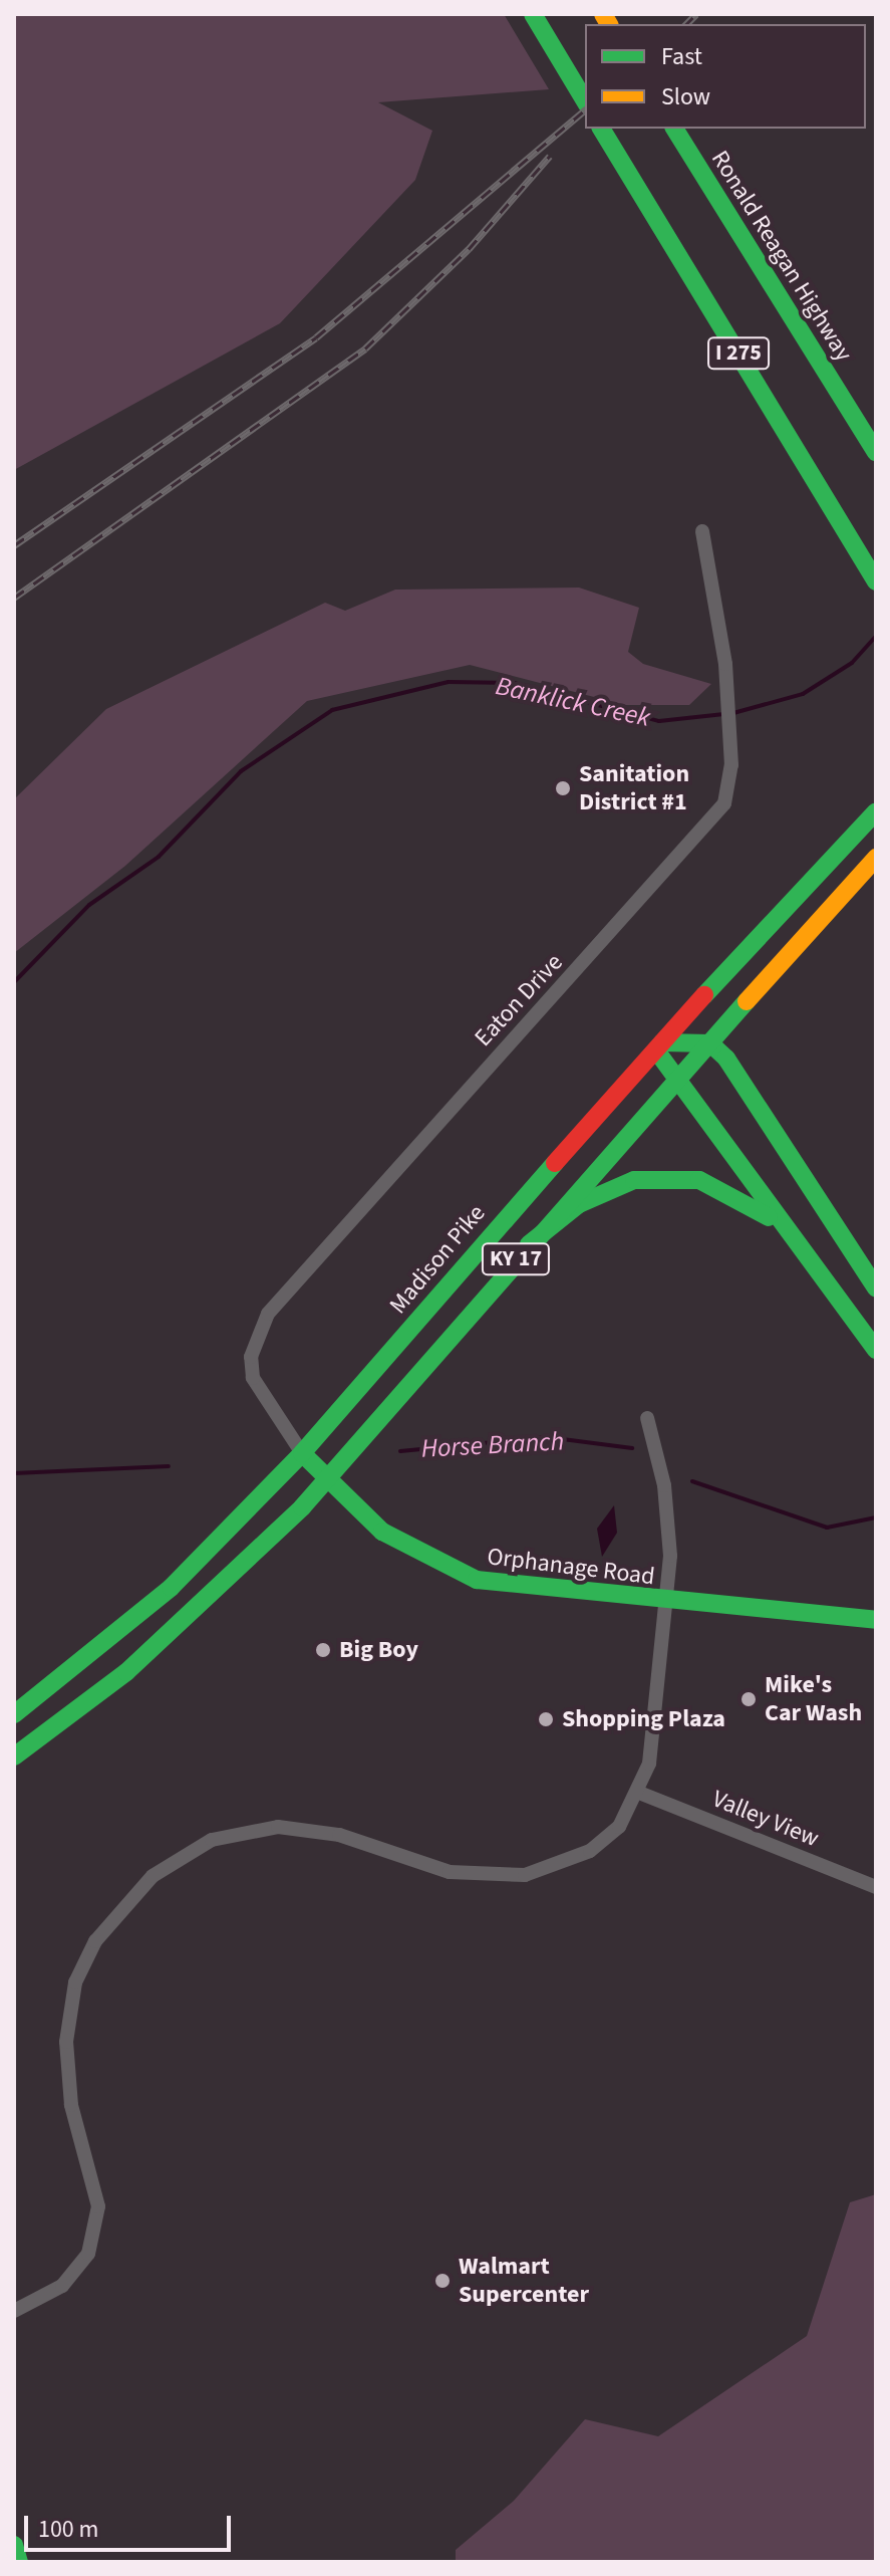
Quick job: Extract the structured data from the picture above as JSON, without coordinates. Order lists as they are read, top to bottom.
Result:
{
  "streets": {
    "main road": [
      "Ronald Reagan Highway",
      "I 275",
      "Madison Pike",
      "KY 17",
      "Orphanage Road"
    ],
    "street": ["Eaton Drive", "Valley View"]
  },
  "crossings": [
    ["Eaton Drive", "Madison Pike"],
    ["Eaton Drive", "Orphanage Road"],
    ["Madison Pike", "Orphanage Road"],
    ["KY 17", "Orphanage Road"]
  ],
  "water": ["Banklick Creek", "Horse Branch"],
  "places": [
    "Sanitation District #1",
    "Big Boy",
    "Mike's Car Wash",
    "Shopping Plaza",
    "Walmart Supercenter"
  ],
  "legend": ["Fast", "Slow"],
  "scale_bar": "100 m"
}
